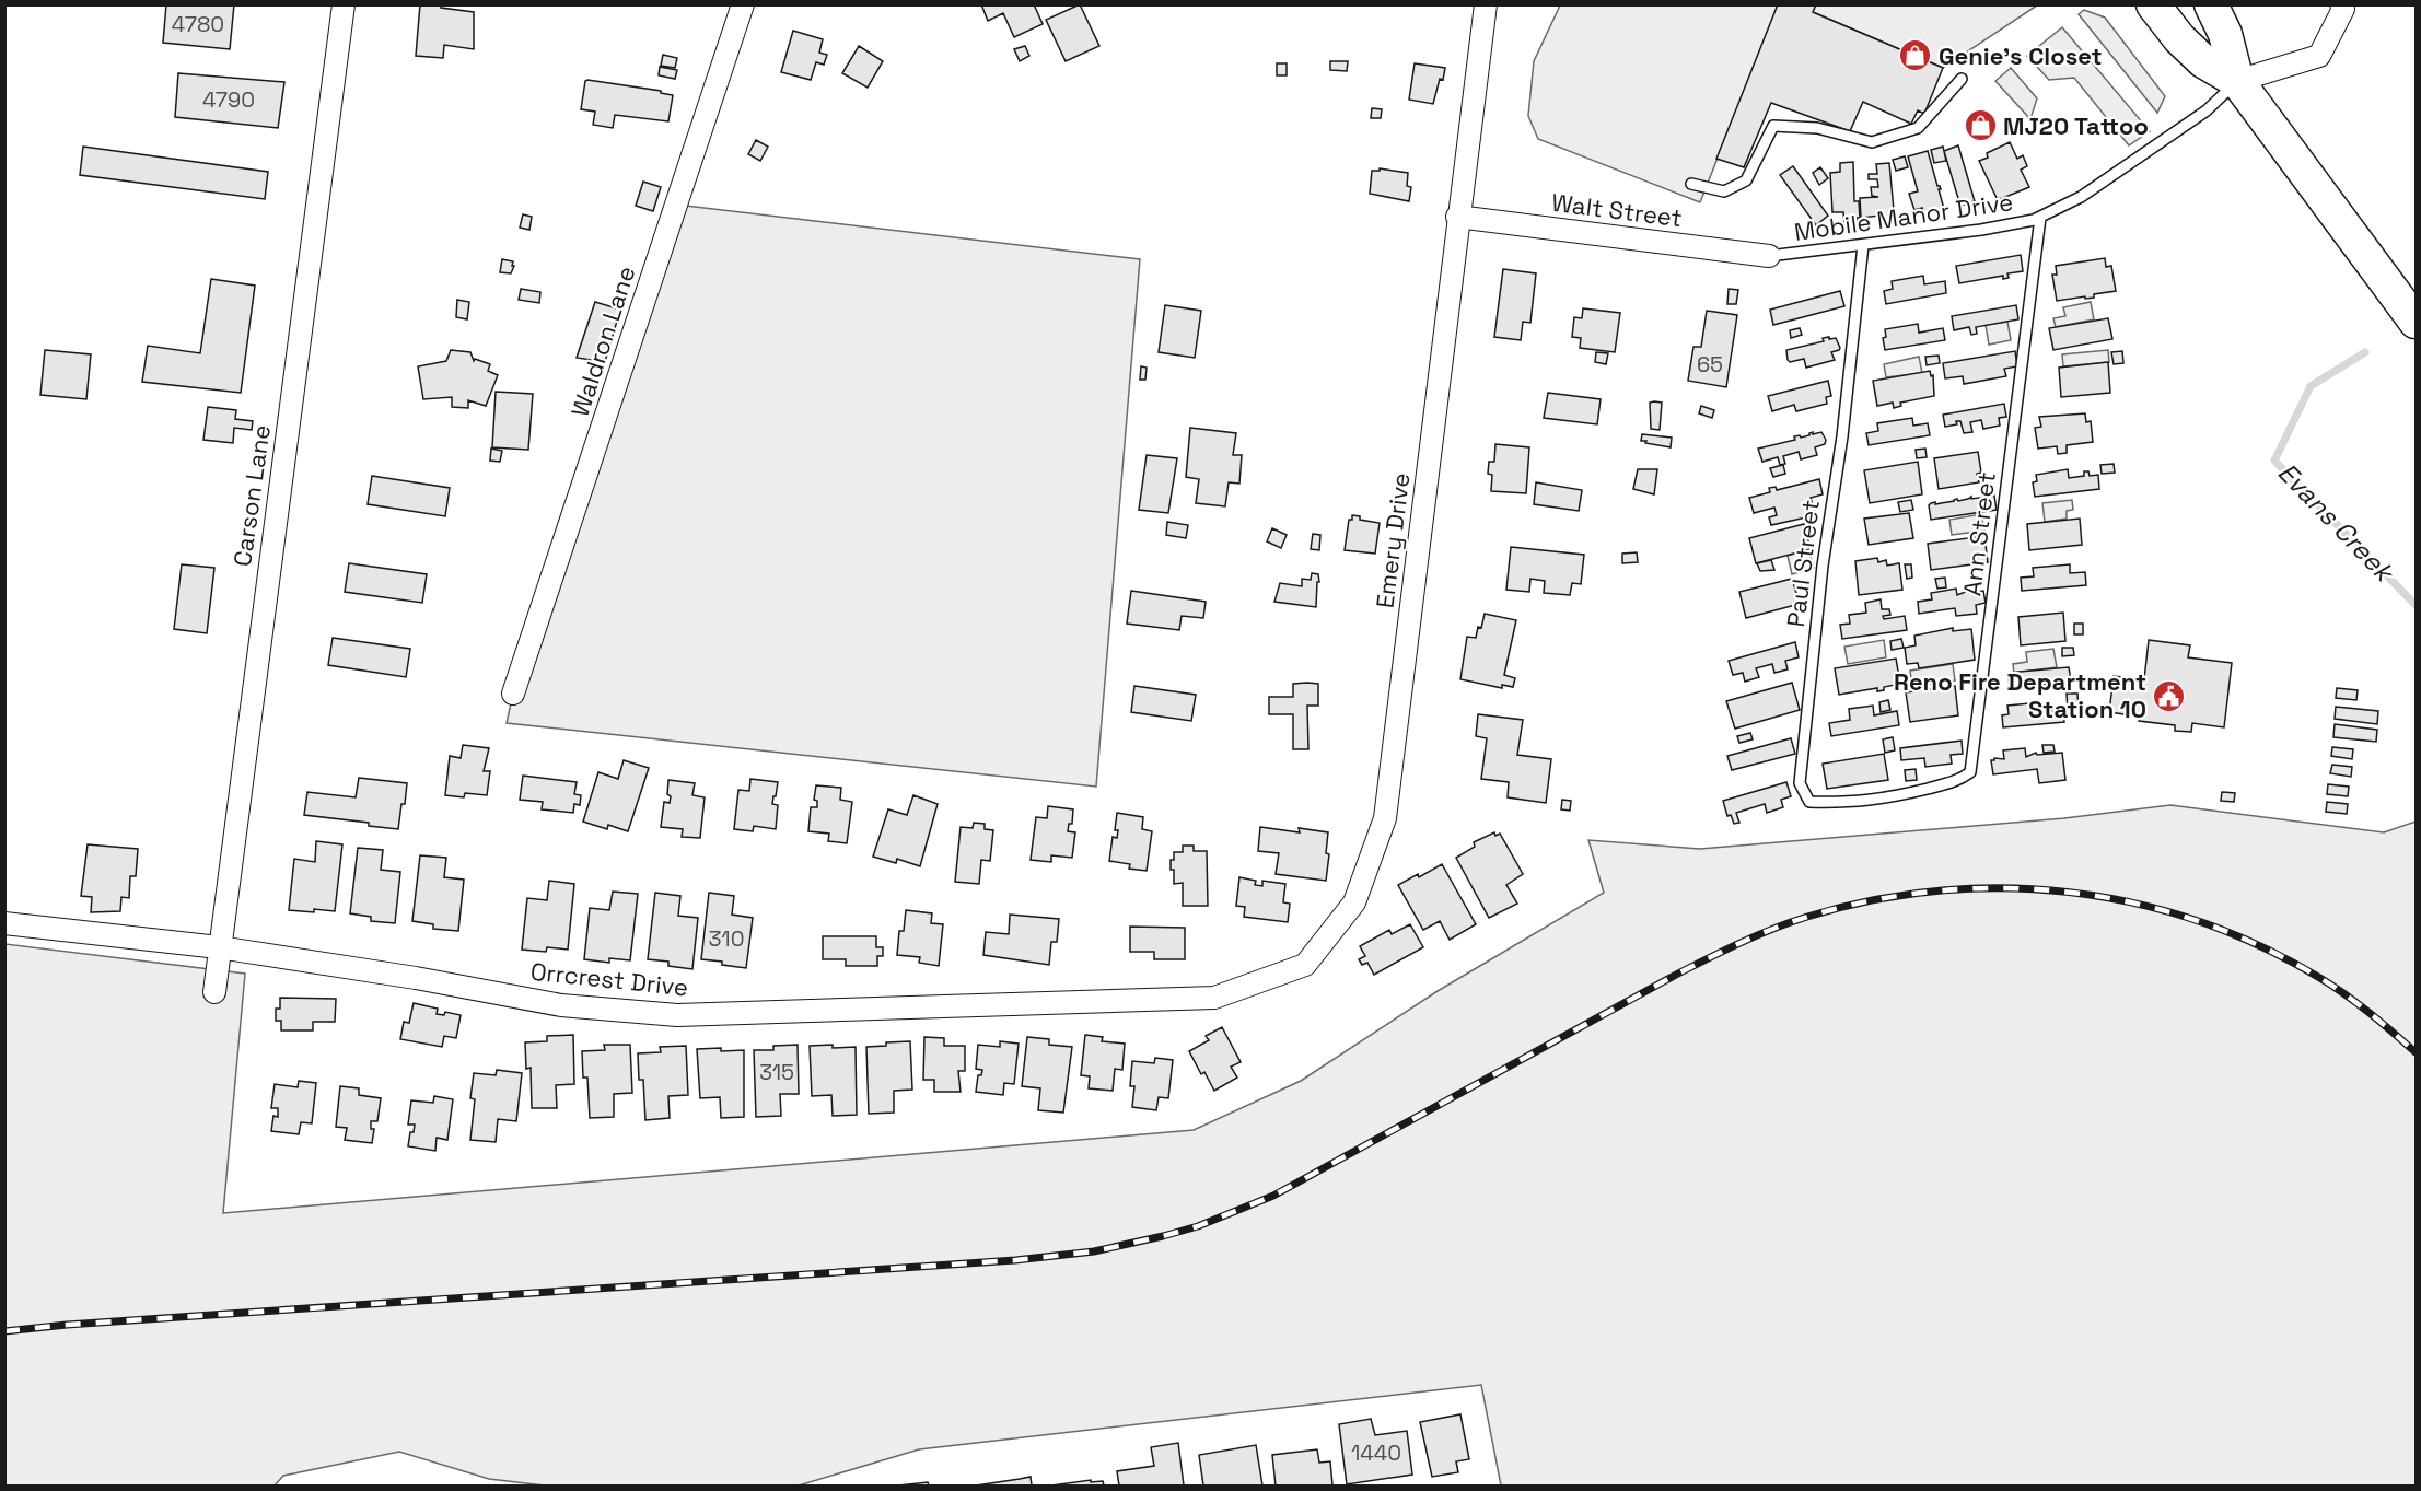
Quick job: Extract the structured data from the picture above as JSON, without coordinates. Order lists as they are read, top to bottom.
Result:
{
  "streets": {
    "street": [
      "Walt Street",
      "Waldron Lane",
      "Carson Lane",
      "Emery Drive",
      "Orrcrest Drive"
    ],
    "lane": ["Mobile Manor Drive", "Ann Street", "Paul Street"]
  },
  "crossings": [
    ["Walt Street", "Mobile Manor Drive"],
    ["Walt Street", "Emery Drive"],
    ["Mobile Manor Drive", "Ann Street"],
    ["Mobile Manor Drive", "Paul Street"],
    ["Carson Lane", "Orrcrest Drive"],
    ["Ann Street", "Paul Street"],
    ["Emery Drive", "Orrcrest Drive"]
  ],
  "water": ["Evans Creek"],
  "places": {
    "shop": ["Genie's Closet", "MJ20 Tattoo"],
    "public building": ["Reno Fire Department Station 10"]
  },
  "house_numbers": [
    "4780",
    "4790",
    "65",
    "310",
    "315",
    "1440"
  ]
}
